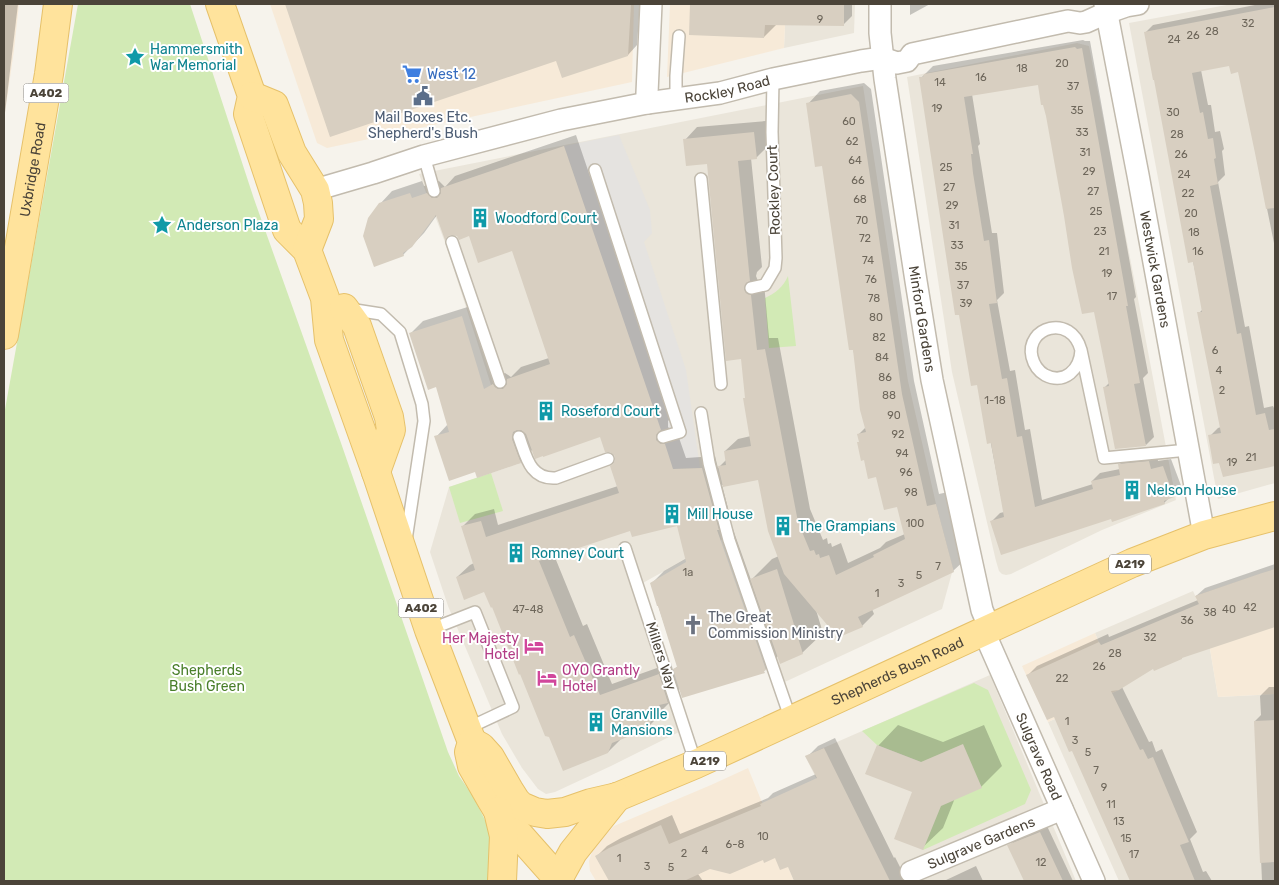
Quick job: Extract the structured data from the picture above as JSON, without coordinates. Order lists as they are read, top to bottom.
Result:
{
  "streets": {
    "main road": [
      "A402",
      "Uxbridge Road",
      "A219",
      "Shepherds Bush Road"
    ],
    "street": [
      "Rockley Road",
      "Westwick Gardens",
      "Minford Gardens",
      "Sulgrave Road",
      "Sulgrave Gardens"
    ],
    "lane": ["Rockley Court", "Millers Way"]
  },
  "crossings": [
    ["Rockley Road", "Rockley Court"],
    ["Rockley Road", "Westwick Gardens"],
    ["Rockley Road", "Minford Gardens"],
    ["A402", "A219"],
    ["A402", "Shepherds Bush Road"],
    ["Westwick Gardens", "Shepherds Bush Road"],
    ["Minford Gardens", "Shepherds Bush Road"],
    ["Minford Gardens", "Sulgrave Road"],
    ["A219", "Shepherds Bush Road"],
    ["Millers Way", "Shepherds Bush Road"],
    ["Shepherds Bush Road", "Sulgrave Road"],
    ["Sulgrave Road", "Sulgrave Gardens"]
  ],
  "parks": ["Shepherds Bush Green"],
  "places": {
    "place": ["Hammersmith War Memorial", "Anderson Plaza"],
    "supermarket": ["West 12"],
    "public building": ["Mail Boxes Etc. Shepherd's Bush"],
    "building": [
      "Woodford Court",
      "Roseford Court",
      "Nelson House",
      "Mill House",
      "The Grampians",
      "Romney Court",
      "Granville Mansions"
    ],
    "church": ["The Great Commission Ministry"],
    "hotel": ["Her Majesty Hotel", "OYO Grantly Hotel"]
  },
  "house_numbers": [
    "9",
    "32",
    "28",
    "26",
    "24",
    "20",
    "18",
    "16",
    "14",
    "37",
    "19",
    "35",
    "30",
    "60",
    "33",
    "28",
    "62",
    "31",
    "26",
    "64",
    "25",
    "29",
    "24",
    "66",
    "27",
    "27",
    "22",
    "68",
    "29",
    "25",
    "20",
    "70",
    "31",
    "23",
    "18",
    "72",
    "33",
    "21",
    "16",
    "74",
    "35",
    "19",
    "76",
    "37",
    "17",
    "78",
    "39",
    "80",
    "82",
    "6",
    "84",
    "4",
    "86",
    "2",
    "88",
    "1-18",
    "90",
    "92",
    "94",
    "21",
    "19",
    "96",
    "98",
    "100",
    "7",
    "1a",
    "5",
    "3",
    "1",
    "42",
    "47-48",
    "40",
    "38",
    "36",
    "32",
    "28",
    "26",
    "22",
    "1",
    "3",
    "5",
    "7",
    "9",
    "11",
    "13",
    "10",
    "15",
    "6-8",
    "4",
    "2",
    "17",
    "1",
    "12",
    "3",
    "5"
  ]
}
